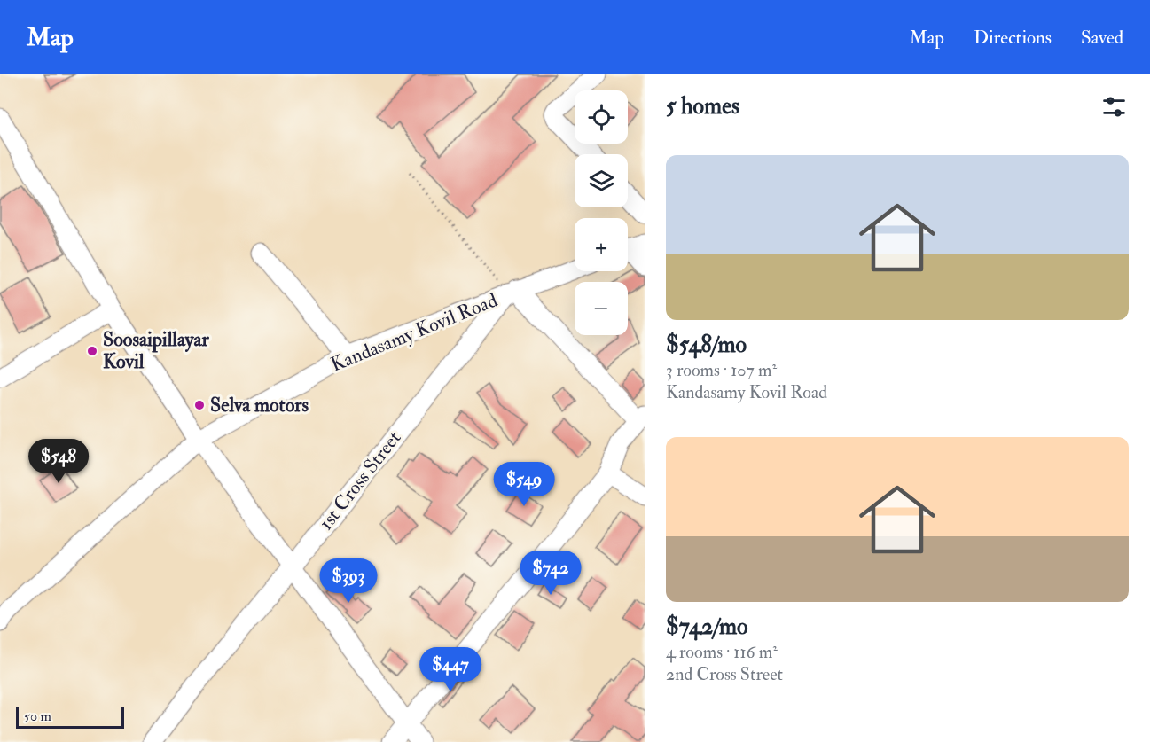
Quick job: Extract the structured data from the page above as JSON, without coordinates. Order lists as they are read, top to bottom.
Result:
{
  "streets": {
    "street": ["Kandasamy Kovil Road", "1st Cross Street"]
  },
  "crossings": [
    ["Kandasamy Kovil Road", "1st Cross Street"]
  ],
  "places": ["Soosaipillayar Kovil", "Selva motors"],
  "scale_bar": "50 m",
  "page": {
    "header": "Map",
    "nav": ["Map", "Directions", "Saved"],
    "heading": "5 homes",
    "map_buttons": ["+", "−"],
    "list": [
      {
        "name": "$548/mo",
        "note": "3 rooms · 107 m² · Kandasamy Kovil Road"
      },
      {
        "name": "$742/mo",
        "note": "4 rooms · 116 m² · 2nd Cross Street"
      }
    ],
    "price": [
      "$548",
      "$549",
      "$742",
      "$393",
      "$447"
    ],
    "scale": "50 m"
  }
}
